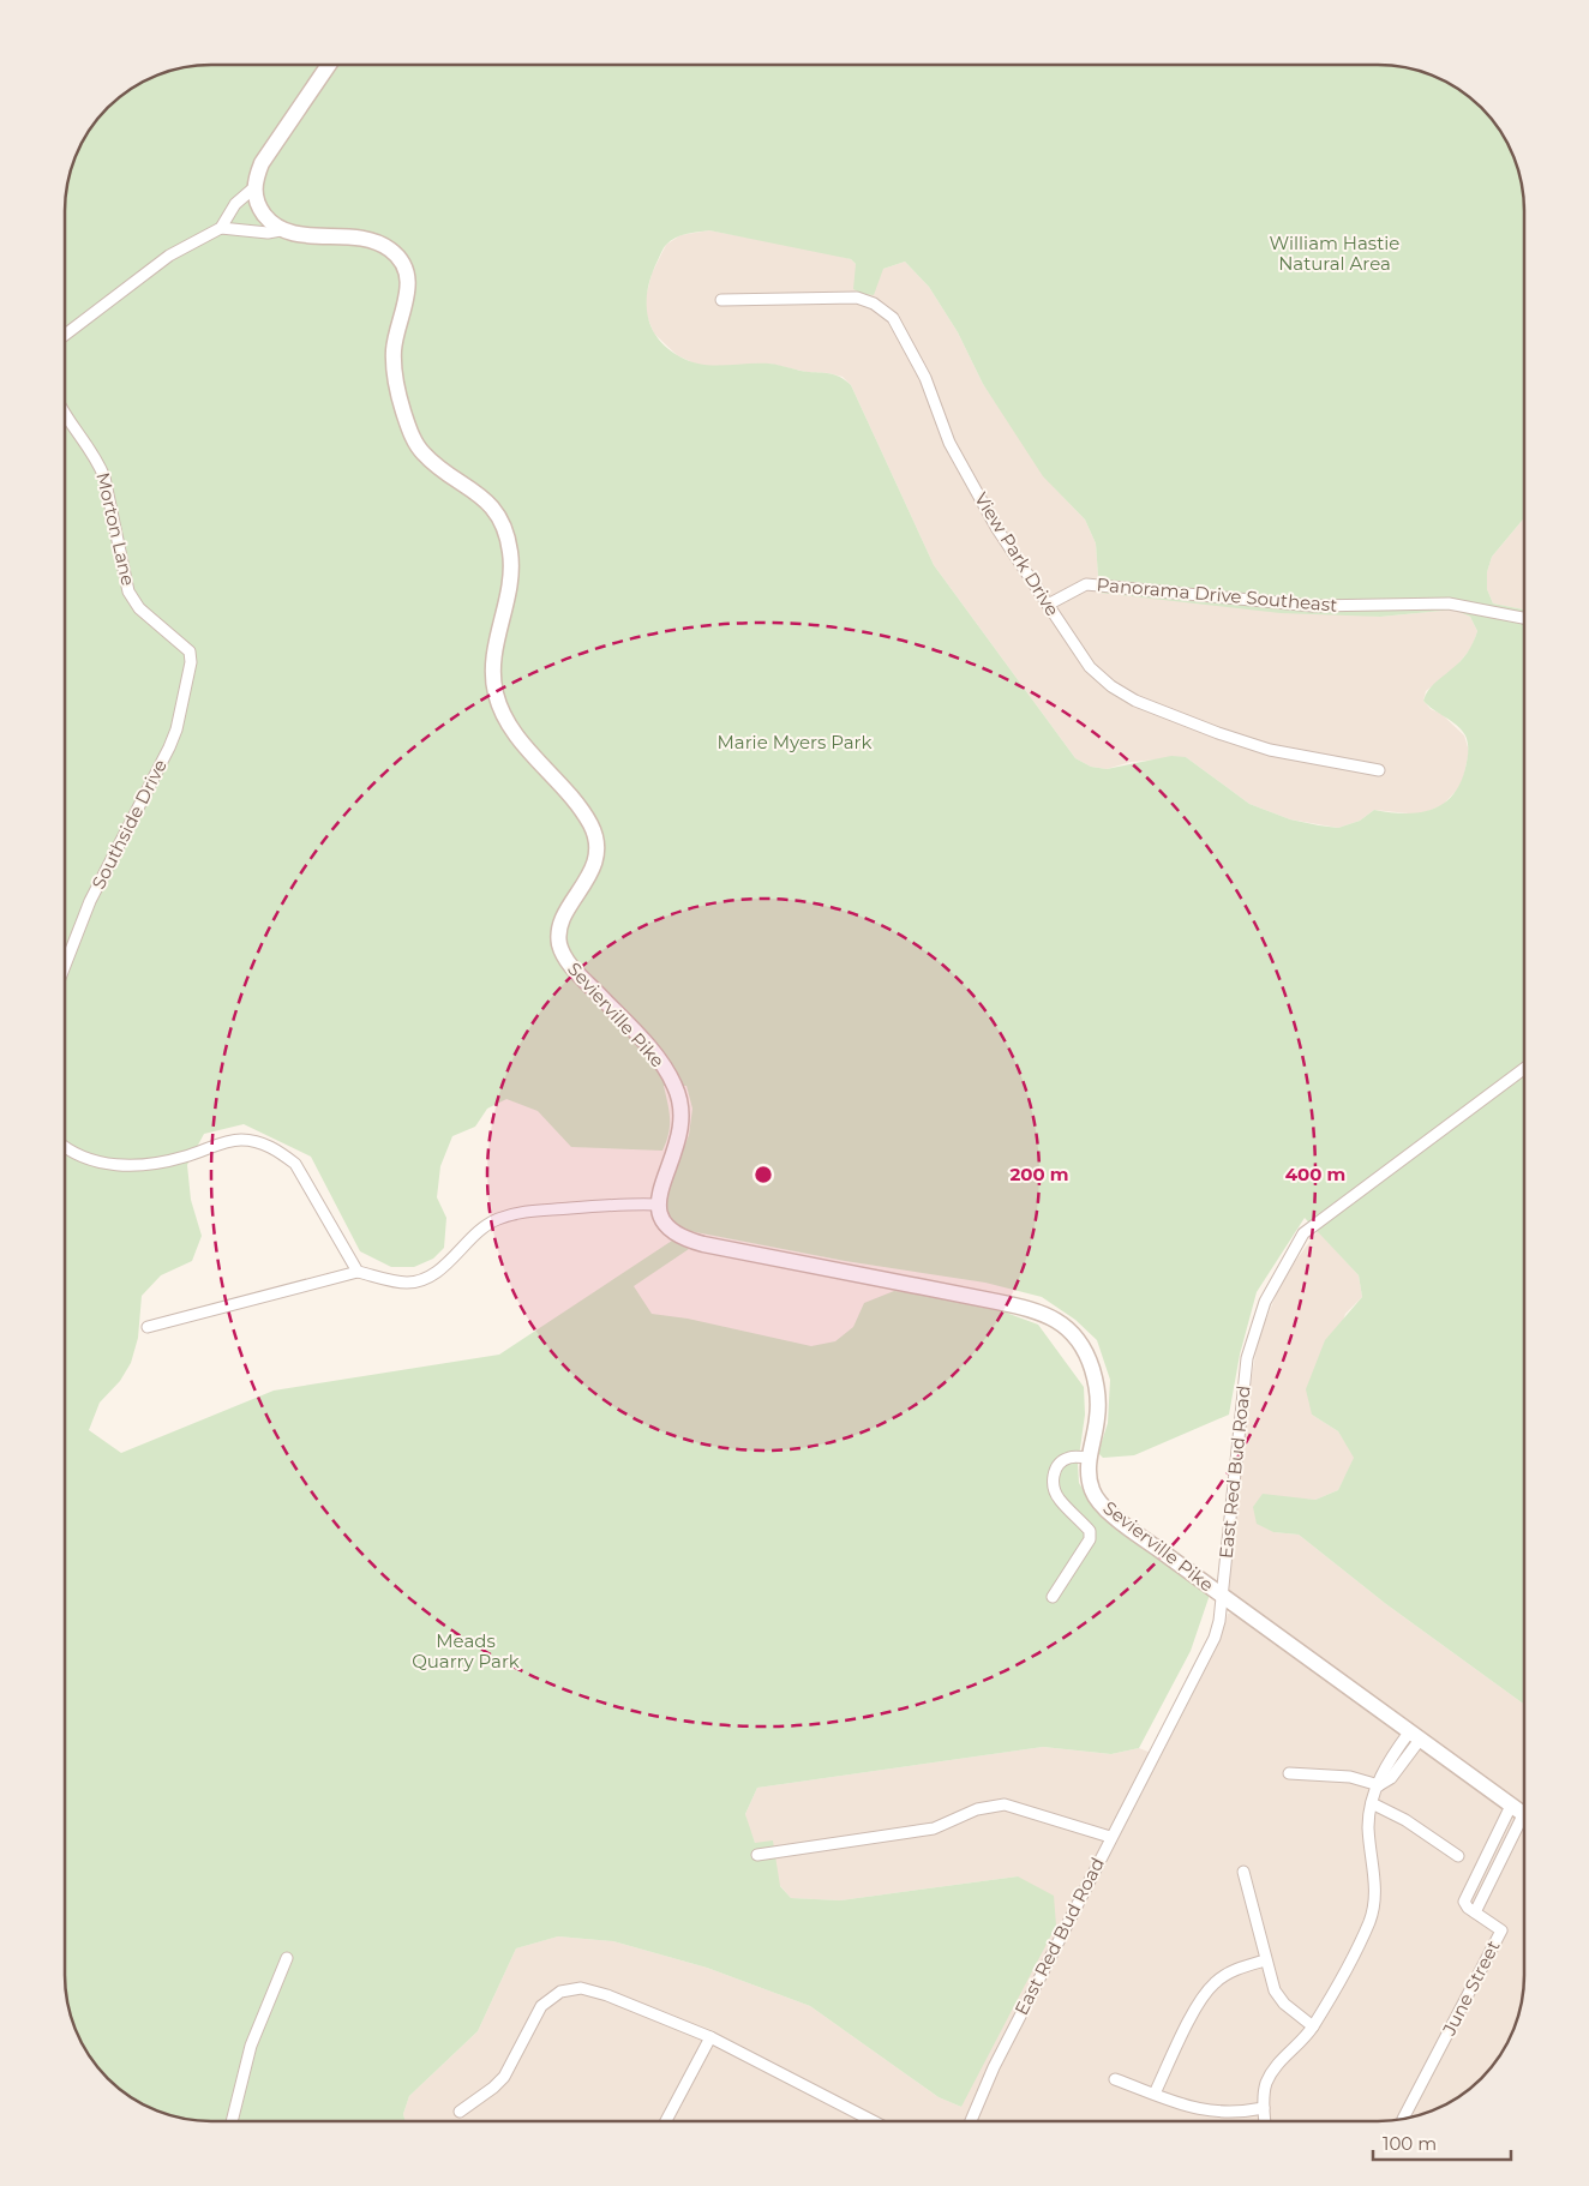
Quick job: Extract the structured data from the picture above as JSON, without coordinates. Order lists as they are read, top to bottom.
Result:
{
  "streets": {
    "street": [
      "Morton Lane",
      "View Park Drive",
      "Panorama Drive Southeast",
      "Southside Drive",
      "Sevierville Pike",
      "East Red Bud Road",
      "June Street"
    ]
  },
  "crossings": [
    ["Morton Lane", "Southside Drive"],
    ["View Park Drive", "Panorama Drive Southeast"],
    ["Sevierville Pike", "East Red Bud Road"],
    ["Sevierville Pike", "June Street"]
  ],
  "parks": ["William Hastie Natural Area", "Marie Myers Park", "Meads Quarry Park"],
  "scale_bar": "100 m",
  "rings": ["200 m", "400 m"]
}
